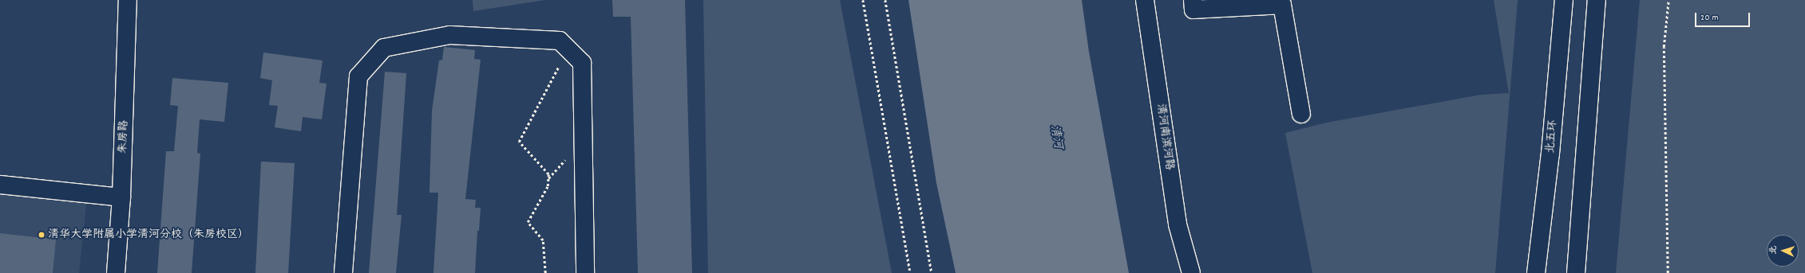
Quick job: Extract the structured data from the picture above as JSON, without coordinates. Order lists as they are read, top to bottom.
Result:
{
  "streets": {
    "main road": ["朱房路", "清河南滨河路", "北五环"]
  },
  "water": ["清河"],
  "places": ["清华大学附属小学清河分校（朱房校区）"],
  "scale_bar": "20 m",
  "north": "left"
}
